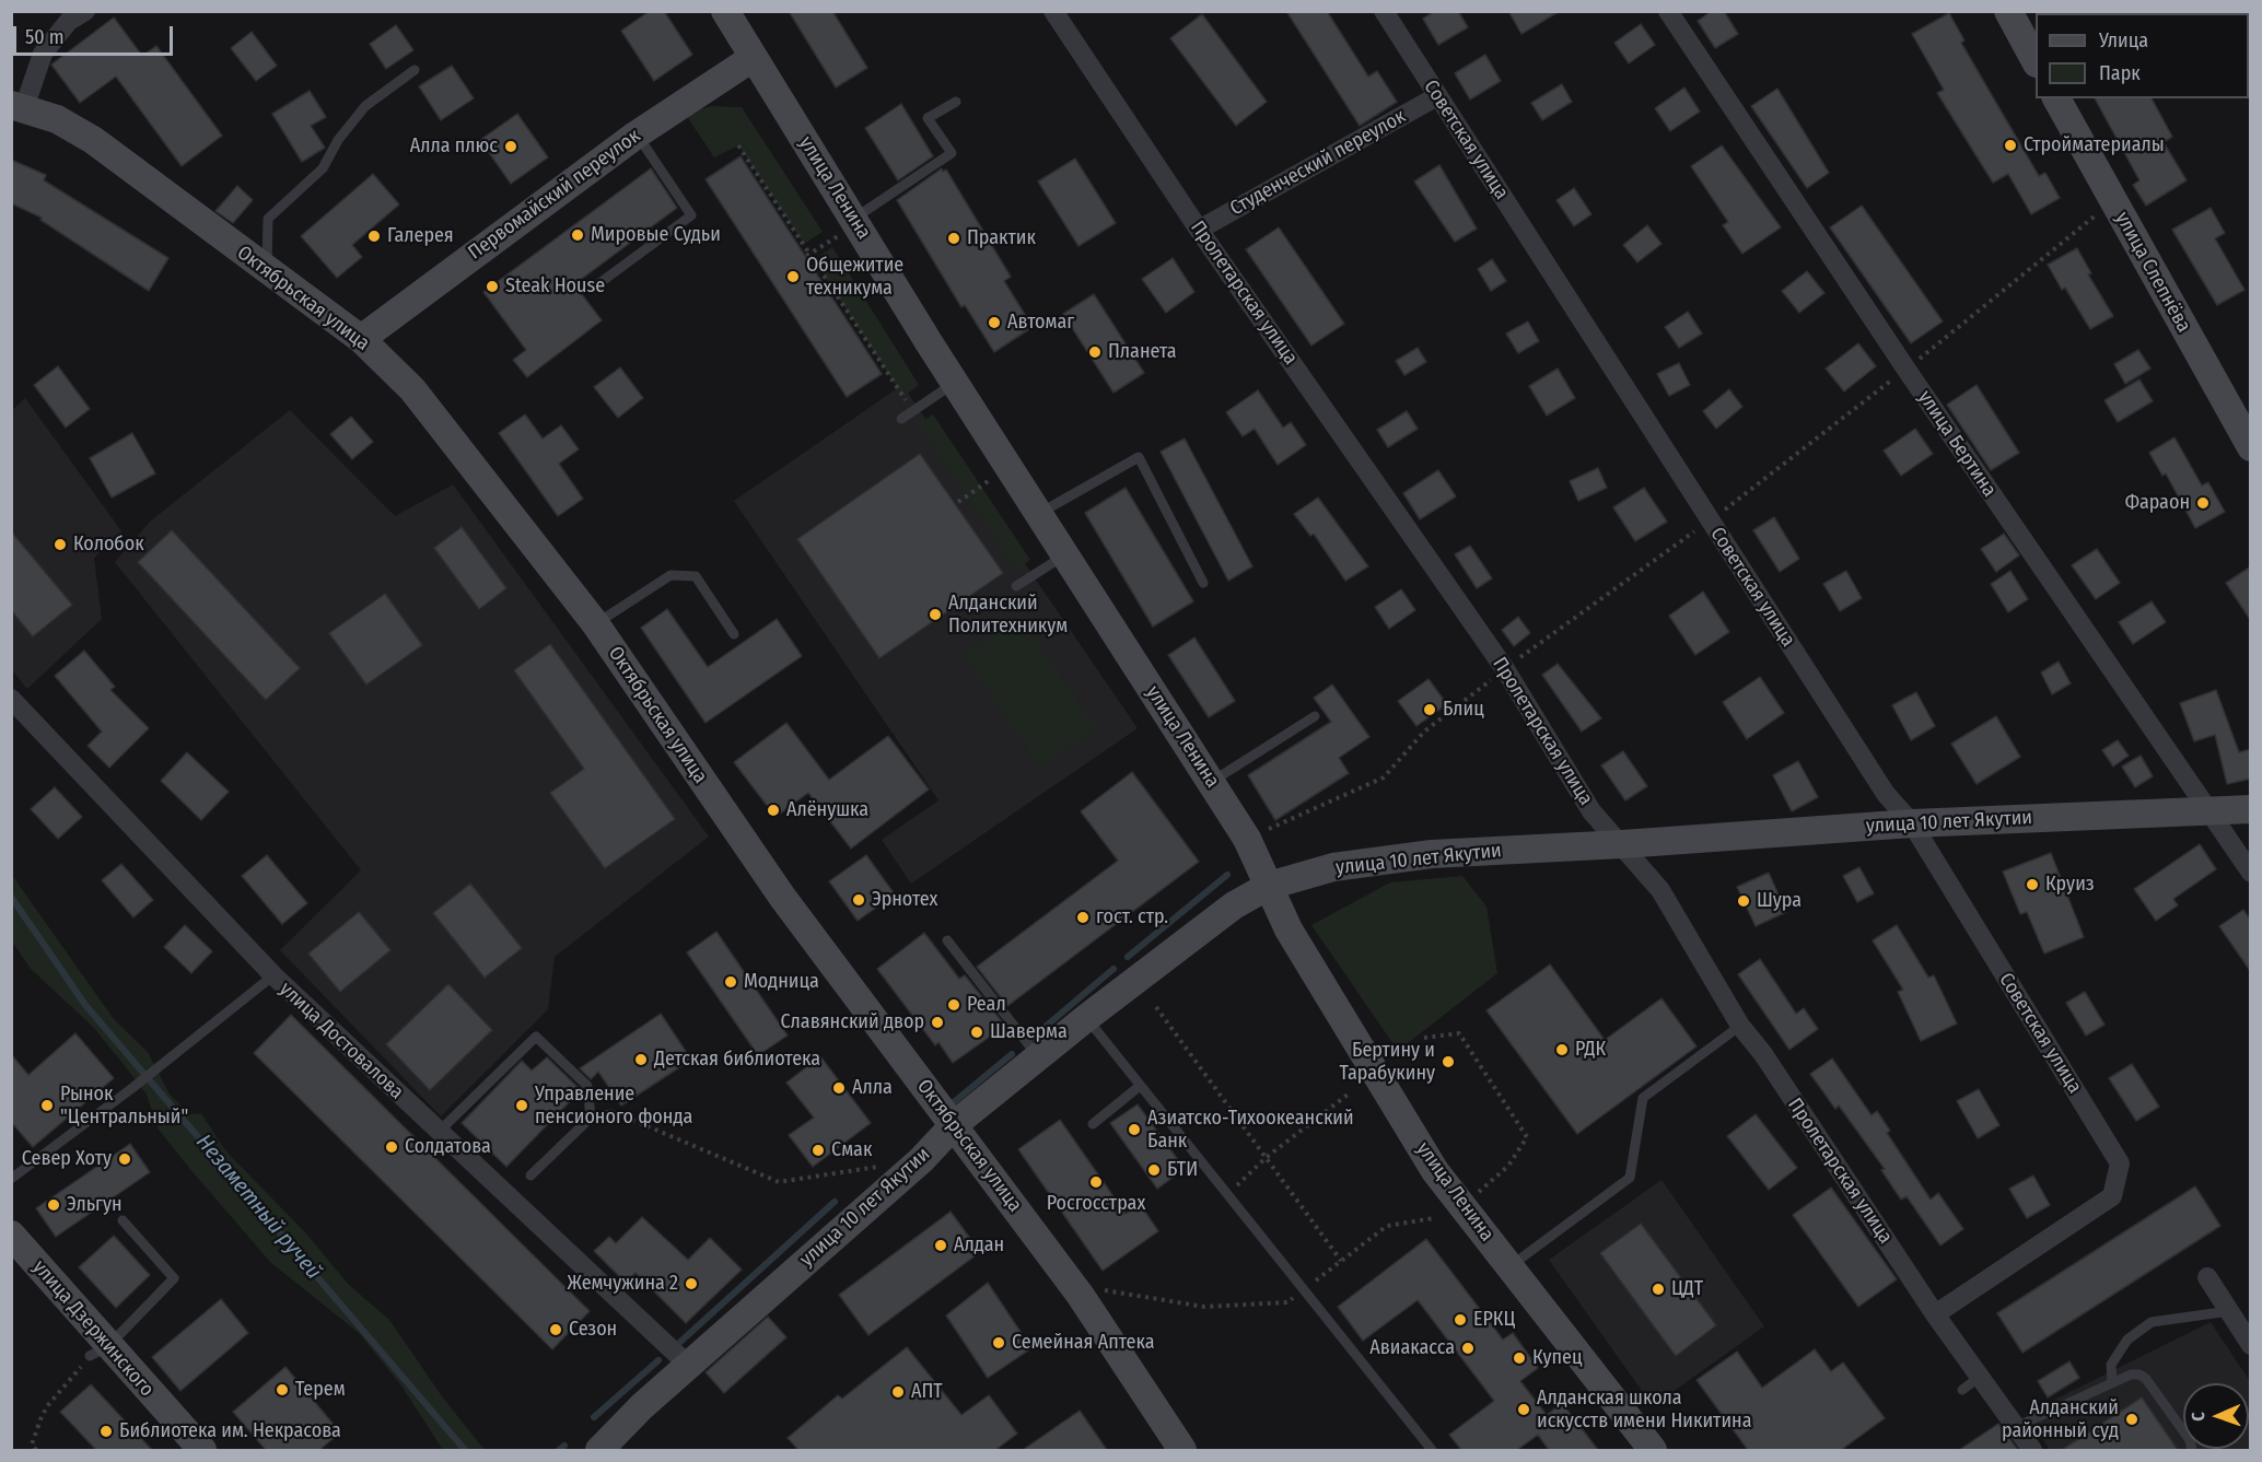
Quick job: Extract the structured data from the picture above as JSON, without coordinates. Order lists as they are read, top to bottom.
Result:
{
  "streets": {
    "main road": [
      "улица Ленина",
      "Первомайский переулок",
      "улица Слепнёва",
      "Октябрьская улица",
      "улица 10 лет Якутии",
      "улица Дзержинского"
    ],
    "street": [
      "Советская улица",
      "Студенческий переулок",
      "Пролетарская улица",
      "улица Бертина",
      "улица Достовалова"
    ]
  },
  "crossings": [
    ["Советская улица", "Студенческий переулок"],
    ["Советская улица", "Пролетарская улица"],
    ["Советская улица", "улица 10 лет Якутии"],
    ["Студенческий переулок", "Пролетарская улица"],
    ["улица Ленина", "Первомайский переулок"],
    ["улица Ленина", "улица 10 лет Якутии"],
    ["Первомайский переулок", "Октябрьская улица"],
    ["Пролетарская улица", "улица 10 лет Якутии"],
    ["Октябрьская улица", "улица 10 лет Якутии"],
    ["улица Бертина", "улица 10 лет Якутии"],
    ["улица 10 лет Якутии", "улица Достовалова"]
  ],
  "water": ["Незаметный ручей"],
  "places": [
    "Стройматериалы",
    "Алла плюс",
    "Мировые Судьи",
    "Галерея",
    "Практик",
    "Общежитие техникума",
    "Steak House",
    "Автомаг",
    "Планета",
    "Фараон",
    "Колобок",
    "Алданский Политехникум",
    "Блиц",
    "Алёнушка",
    "Круиз",
    "Эрнотех",
    "Шура",
    "гост. стр.",
    "Модница",
    "Реал",
    "Славянский двор",
    "Шаверма",
    "РДК",
    "Детская библиотека",
    "Бертину и Тарабукину",
    "Алла",
    "Рынок \"Центральный\"",
    "Управление пенсионого фонда",
    "Азиатско-Тихоокеанский Банк",
    "Солдатова",
    "Смак",
    "Север Хоту",
    "БТИ",
    "Росгосстрах",
    "Эльгун",
    "Алдан",
    "Жемчужина 2",
    "ЦДТ",
    "ЕРКЦ",
    "Сезон",
    "Семейная Аптека",
    "Авиакасса",
    "Купец",
    "Терем",
    "АПТ",
    "Алданская школа искусств имени Никитина",
    "Алданский районный суд",
    "Библиотека им. Некрасова"
  ],
  "legend": ["Улица", "Парк"],
  "scale_bar": "50 m",
  "north": "left"
}
